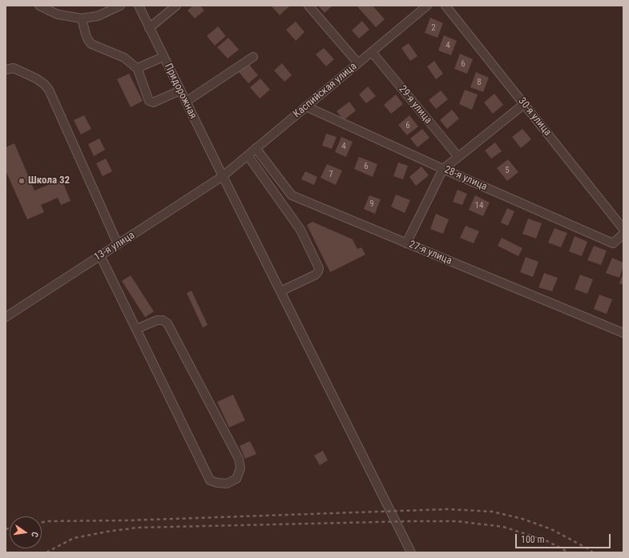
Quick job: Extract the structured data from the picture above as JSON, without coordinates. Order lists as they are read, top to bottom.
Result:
{
  "streets": {
    "street": [
      "Каспийская улица",
      "Придорожная",
      "29-я улица",
      "30-я улица",
      "28-я улица",
      "13-я улица",
      "27-я улица"
    ]
  },
  "crossings": [
    ["Каспийская улица", "Придорожная"],
    ["Каспийская улица", "29-я улица"],
    ["Каспийская улица", "28-я улица"],
    ["Каспийская улица", "13-я улица"],
    ["Каспийская улица", "27-я улица"],
    ["Придорожная", "13-я улица"]
  ],
  "places": ["Школа 32"],
  "house_numbers": [
    "2",
    "4",
    "6",
    "8",
    "6",
    "4",
    "6",
    "5",
    "7",
    "9",
    "14"
  ],
  "scale_bar": "100 m",
  "north": "right"
}
